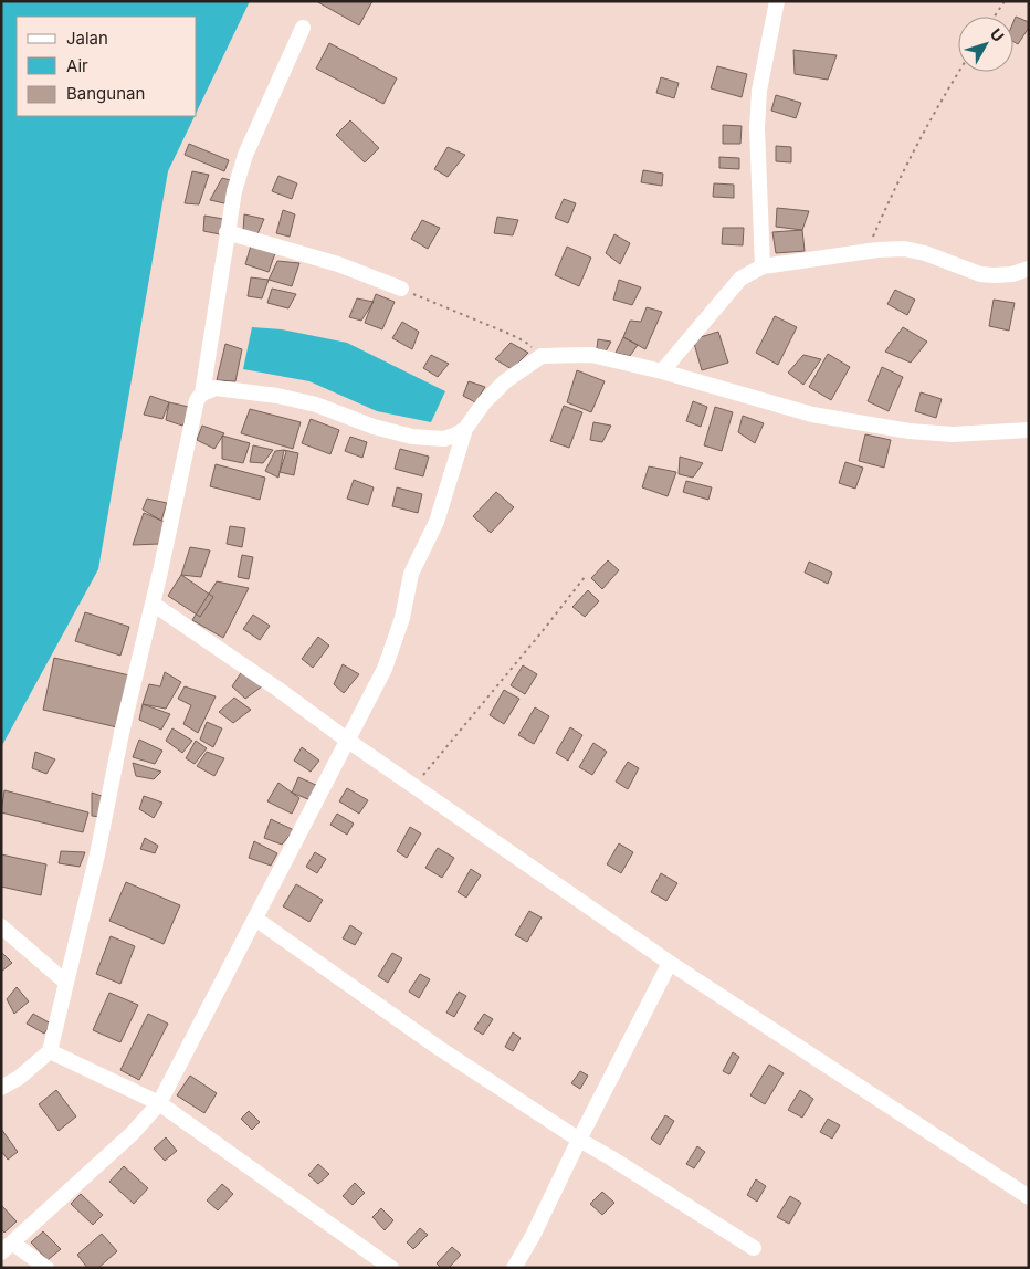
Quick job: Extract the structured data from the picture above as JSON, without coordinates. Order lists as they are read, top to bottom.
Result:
{
  "legend": ["Jalan", "Air", "Bangunan"],
  "north": "top right"
}
